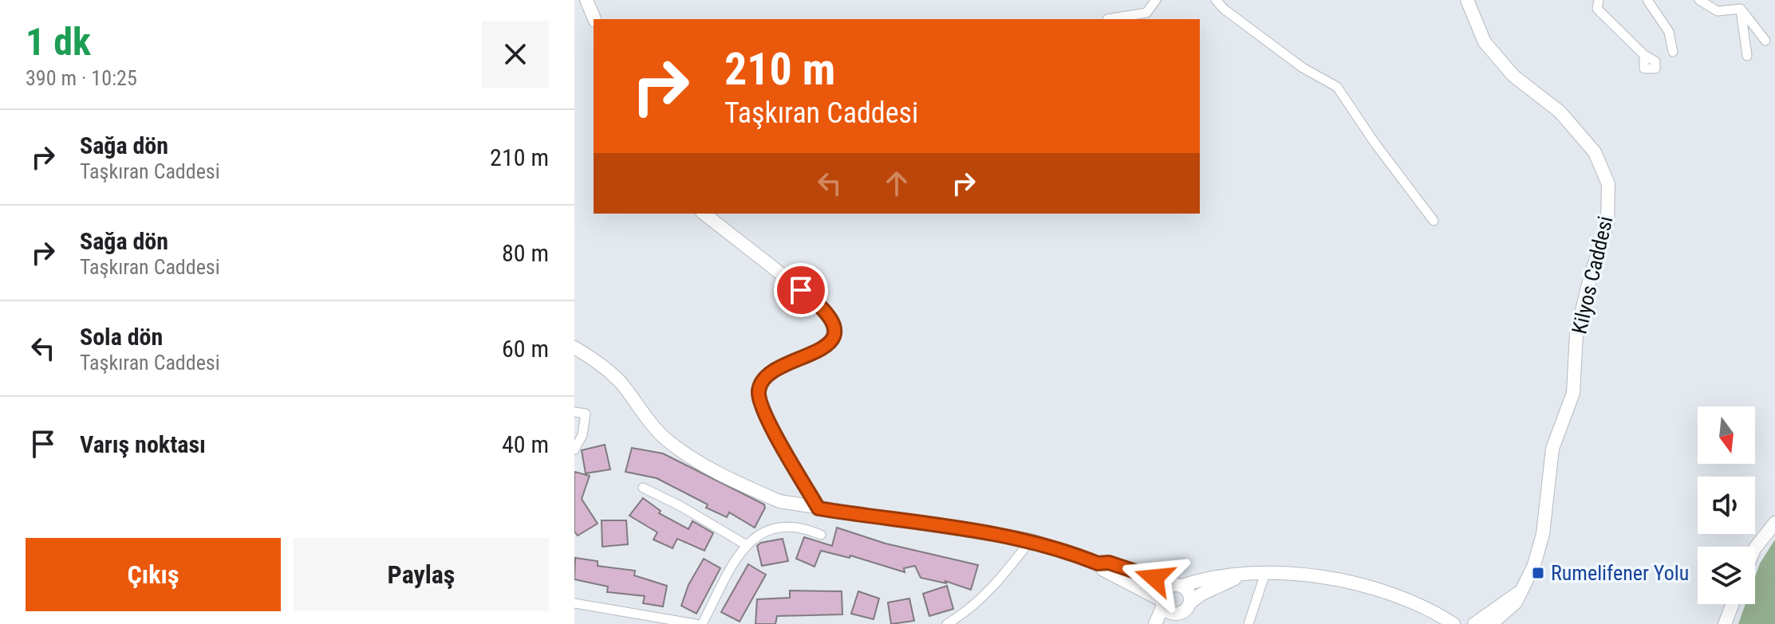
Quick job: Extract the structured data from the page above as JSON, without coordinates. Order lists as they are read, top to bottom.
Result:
{
  "streets": {
    "street": ["Kilyos Caddesi"]
  },
  "places": {
    "transit": ["Rumelifener Yolu"]
  },
  "north": "bottom",
  "page": {
    "heading": ["1 dk", "390 m · 10:25"],
    "turn": ["210 m", "Taşkıran Caddesi"],
    "list": [
      {
        "name": "Sağa dön",
        "note": "Taşkıran Caddesi",
        "value": "210 m"
      },
      {
        "name": "Sağa dön",
        "note": "Taşkıran Caddesi",
        "value": "80 m"
      },
      {
        "name": "Sola dön",
        "note": "Taşkıran Caddesi",
        "value": "60 m"
      },
      {
        "name": "Varış noktası",
        "value": "40 m"
      }
    ],
    "buttons": ["Çıkış", "Paylaş"]
  }
}
